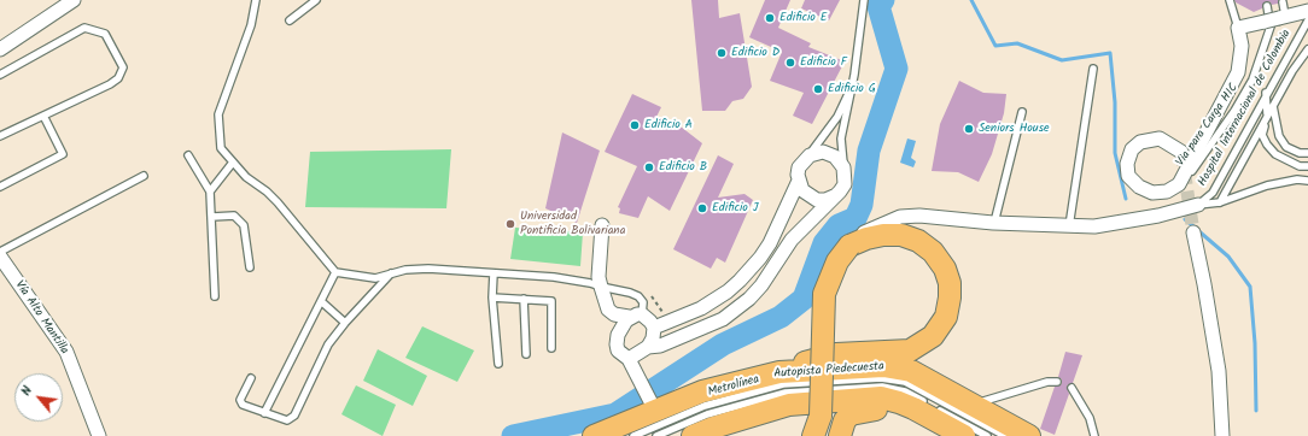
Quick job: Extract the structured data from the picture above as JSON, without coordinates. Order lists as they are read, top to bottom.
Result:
{
  "streets": {
    "highway": ["Autopista Piedecuesta"],
    "street": ["Vía Alto Mantilla"],
    "lane": ["Hospital Internacional de Colombia", "Via para Carga HIC", "Metrolínea"]
  },
  "places": [
    "Edificio E",
    "Edificio D",
    "Edificio F",
    "Edificio G",
    "Edificio A",
    "Seniors House",
    "Edificio B",
    "Edificio J",
    "Universidad Pontificia Bolivariana"
  ],
  "north": "top left"
}
